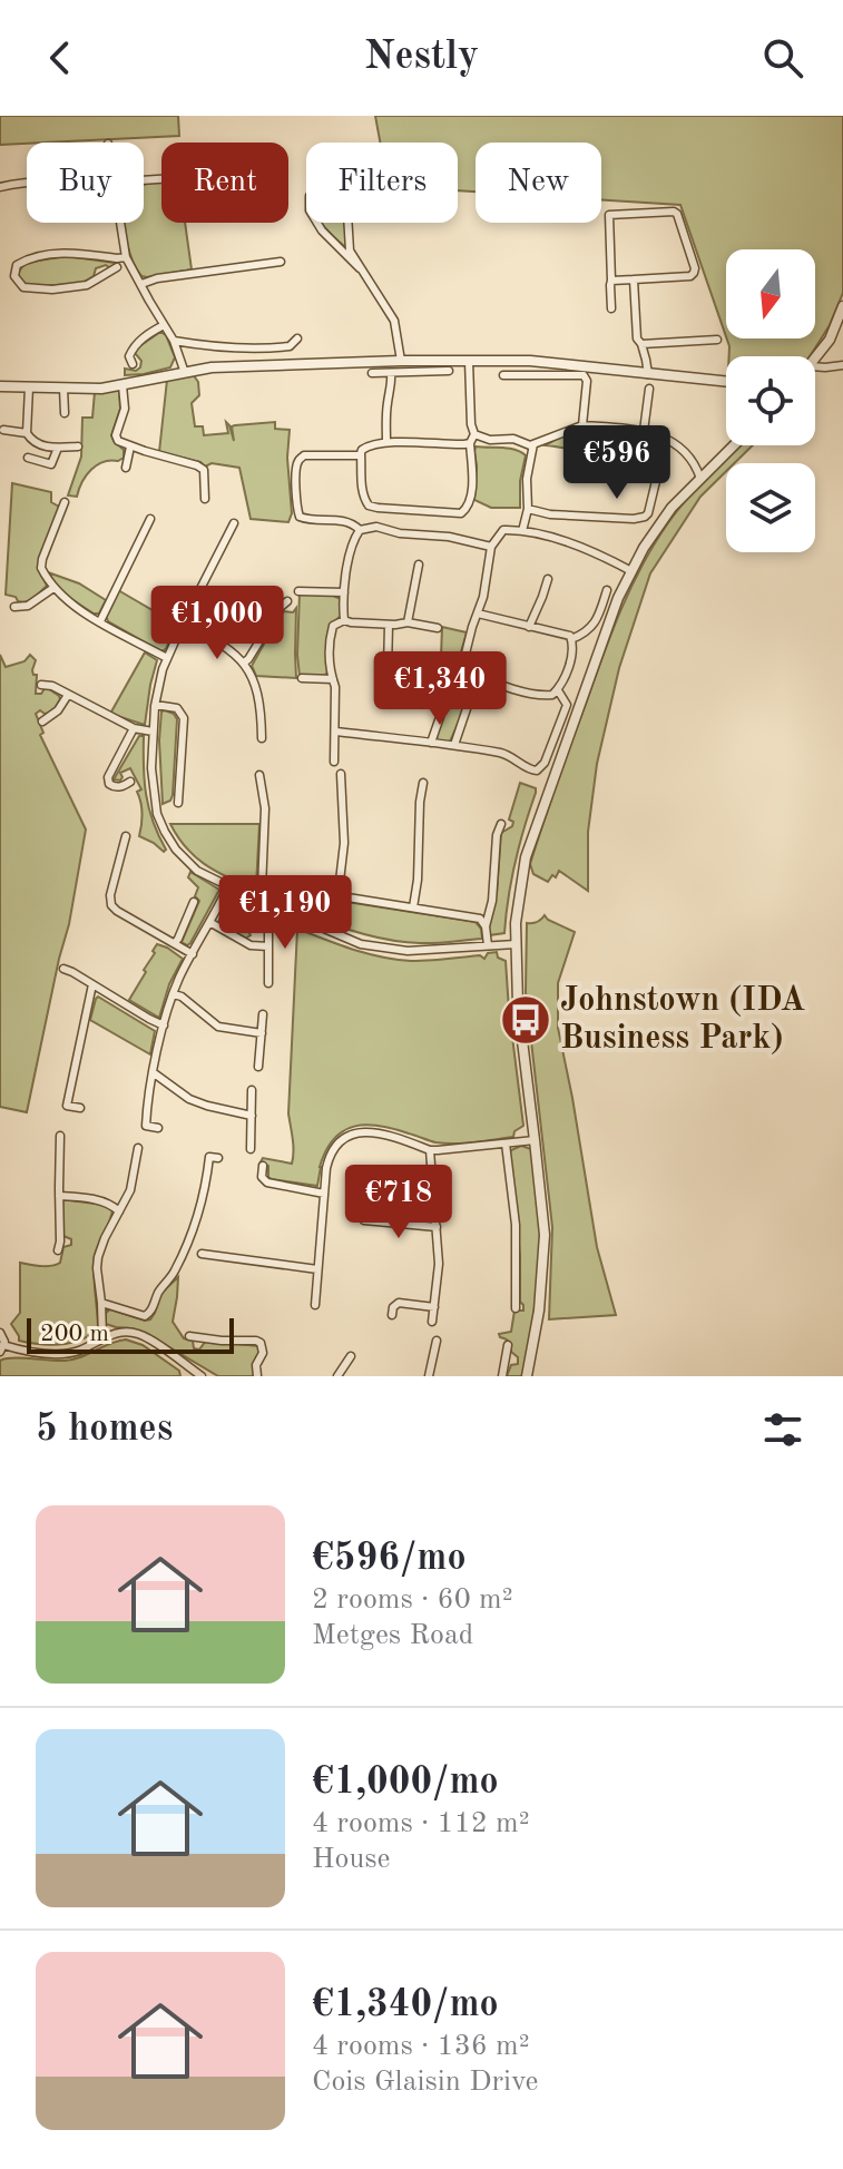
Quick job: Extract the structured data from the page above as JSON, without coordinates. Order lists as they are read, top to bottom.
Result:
{
  "places": {
    "bus stop": ["Johnstown (IDA Business Park)"]
  },
  "scale_bar": "200 m",
  "north": "bottom",
  "page": {
    "header": "Nestly",
    "chip": [
      "Buy",
      "Rent",
      "Filters",
      "New"
    ],
    "price": [
      "€596",
      "€1,000",
      "€1,340",
      "€1,190",
      "€718"
    ],
    "scale": "200 m",
    "heading": "5 homes",
    "list": [
      {
        "name": "€596/mo",
        "note": "2 rooms · 60 m² · Metges Road"
      },
      {
        "name": "€1,000/mo",
        "note": "4 rooms · 112 m² · House"
      },
      {
        "name": "€1,340/mo",
        "note": "4 rooms · 136 m² · Cois Glaisin Drive"
      }
    ]
  }
}
